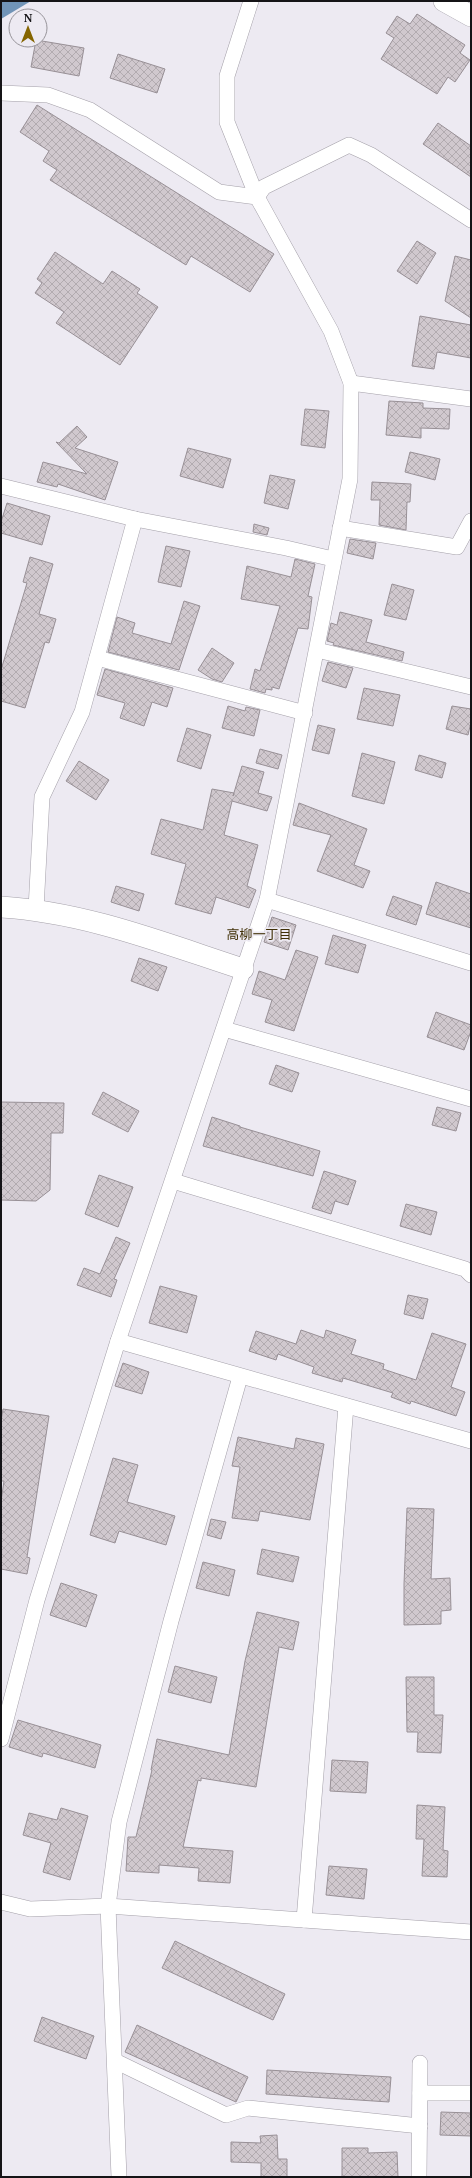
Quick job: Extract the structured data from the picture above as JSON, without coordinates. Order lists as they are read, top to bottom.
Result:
{
  "districts": ["高柳一丁目"],
  "north": "top"
}
